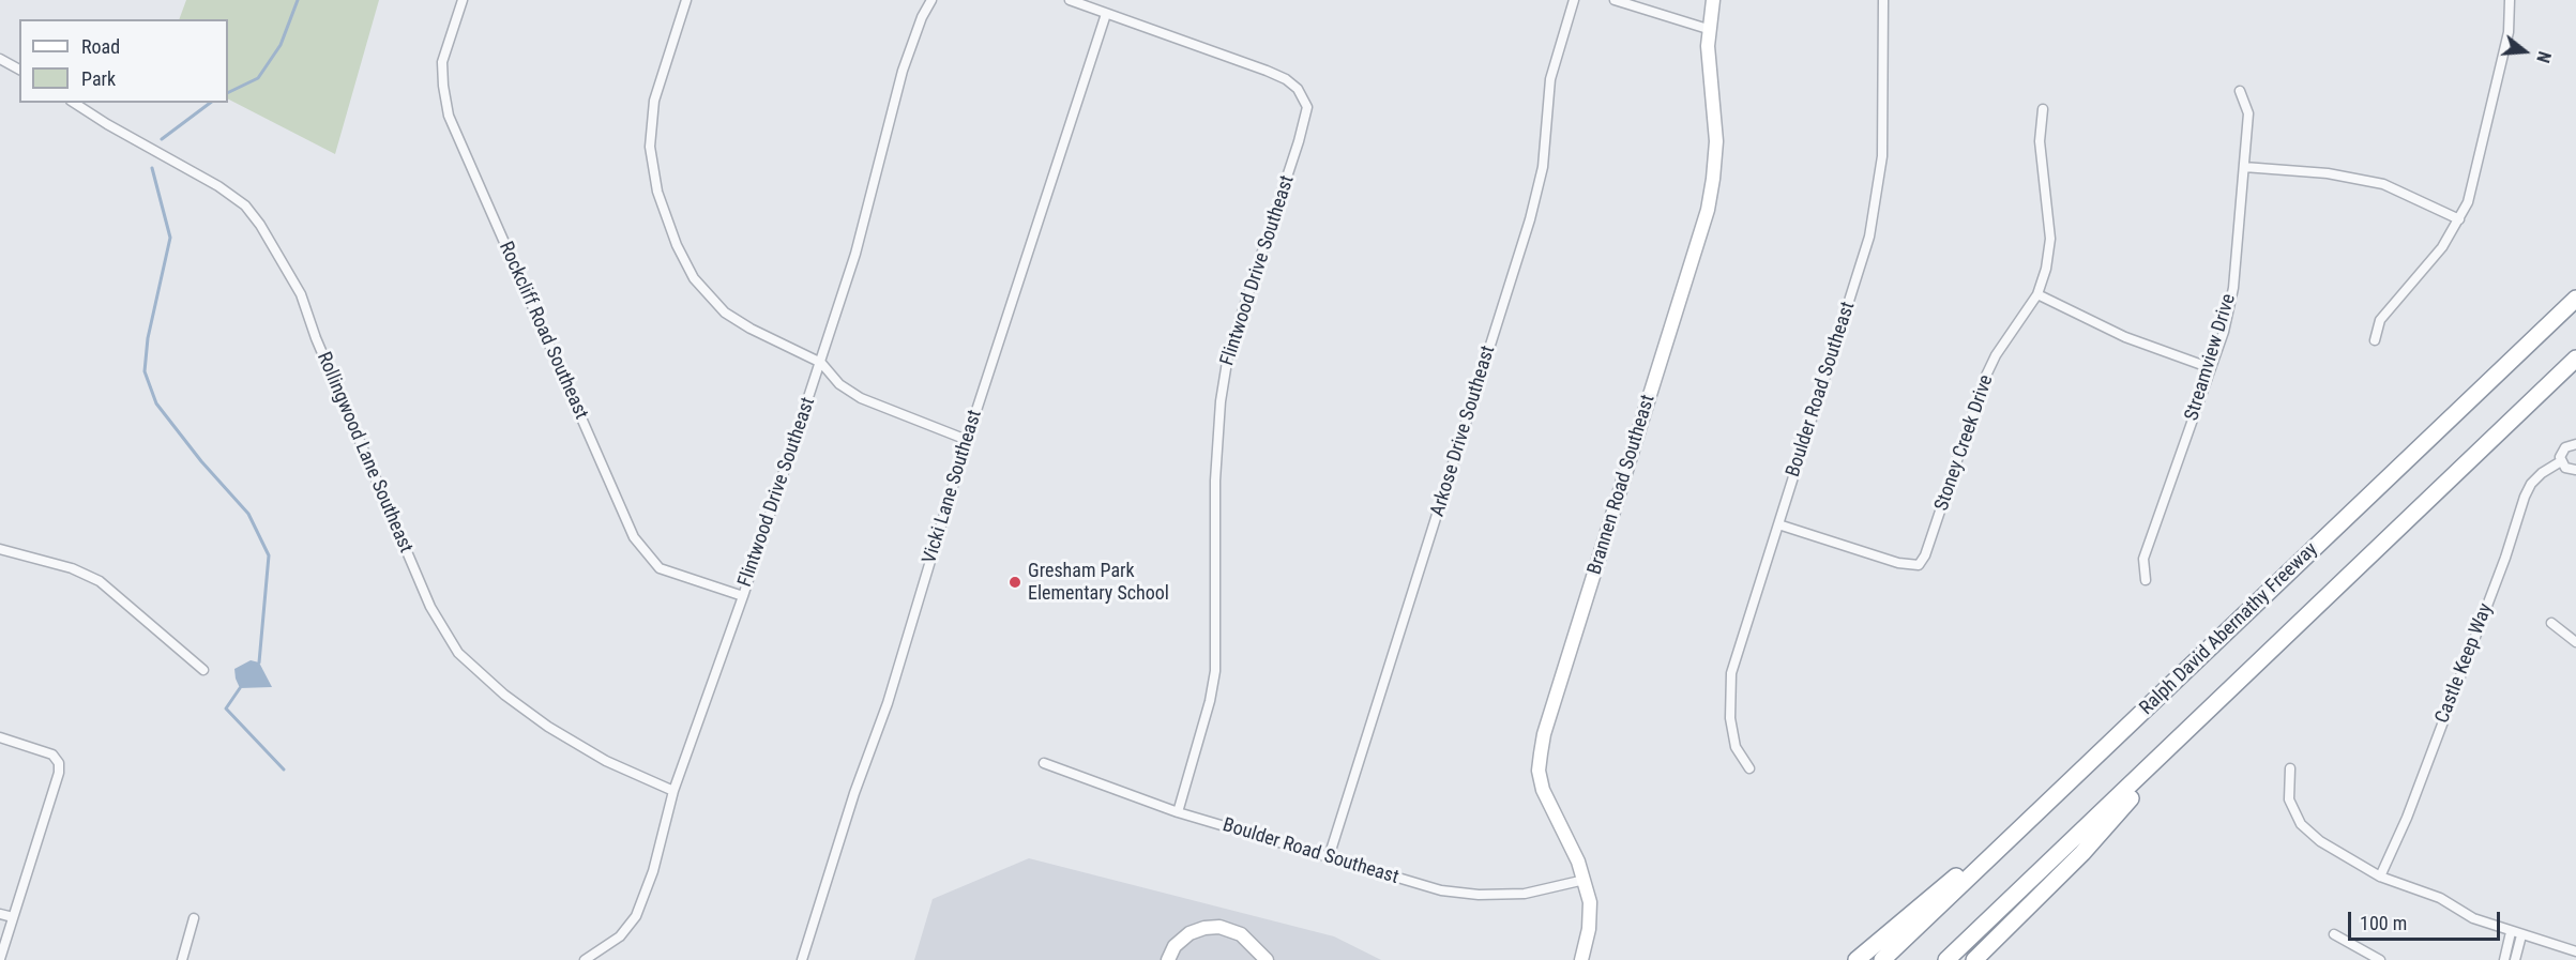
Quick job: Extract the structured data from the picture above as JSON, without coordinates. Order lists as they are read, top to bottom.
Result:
{
  "streets": {
    "highway": ["Ralph David Abernathy Freeway"],
    "street": [
      "Flintwood Drive Southeast",
      "Rockcliff Road Southeast",
      "Streamview Drive",
      "Boulder Road Southeast",
      "Arkose Drive Southeast",
      "Stoney Creek Drive",
      "Rollingwood Lane Southeast",
      "Brannen Road Southeast",
      "Vicki Lane Southeast",
      "Castle Keep Way"
    ]
  },
  "crossings": [
    ["Flintwood Drive Southeast", "Rockcliff Road Southeast"],
    ["Flintwood Drive Southeast", "Boulder Road Southeast"],
    ["Flintwood Drive Southeast", "Rollingwood Lane Southeast"],
    ["Flintwood Drive Southeast", "Vicki Lane Southeast"],
    ["Boulder Road Southeast", "Arkose Drive Southeast"],
    ["Boulder Road Southeast", "Stoney Creek Drive"],
    ["Boulder Road Southeast", "Brannen Road Southeast"]
  ],
  "places": ["Gresham Park Elementary School"],
  "legend": ["Road", "Park"],
  "scale_bar": "100 m",
  "north": "right"
}
